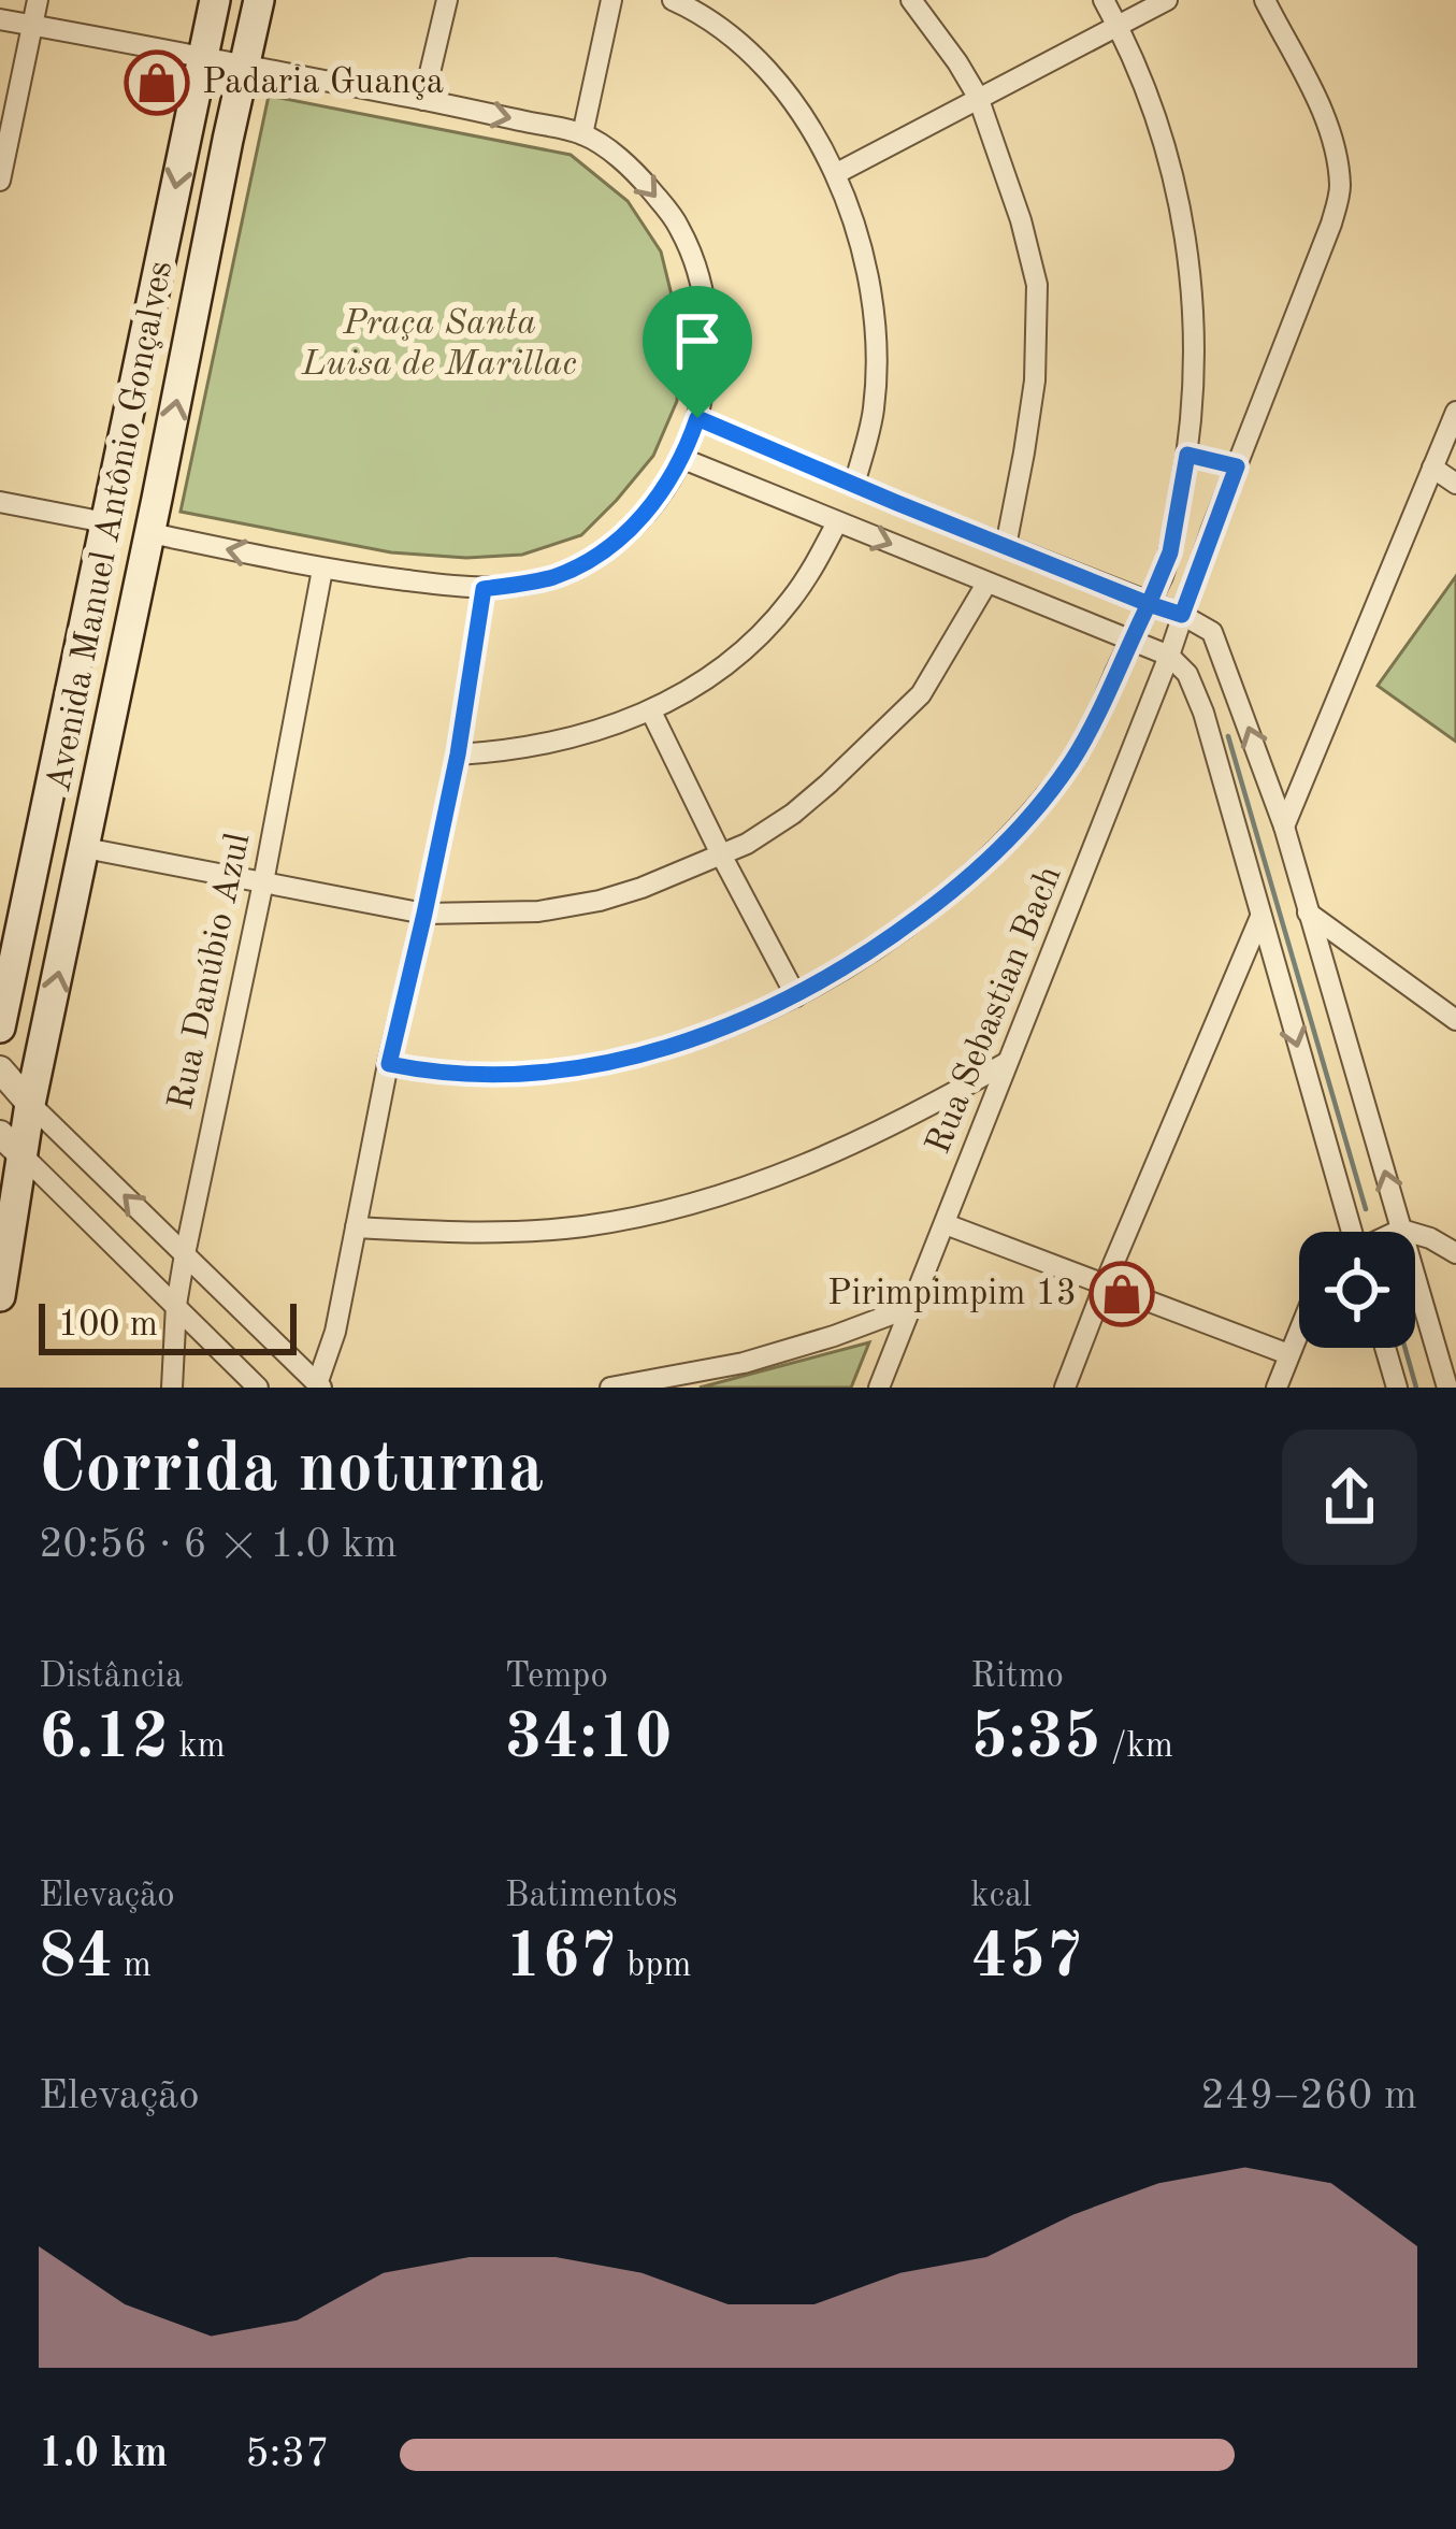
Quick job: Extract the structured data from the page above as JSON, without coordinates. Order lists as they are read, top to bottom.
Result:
{
  "streets": {
    "main road": ["Avenida Manuel Antônio Gonçalves"],
    "street": ["Rua Danúbio Azul", "Rua Sebastian Bach"]
  },
  "parks": ["Praça Santa Luisa de Marillac"],
  "places": {
    "shop": ["Padaria Guança", "Pirimpimpim 13"]
  },
  "scale_bar": "100 m",
  "page": {
    "scale": "100 m",
    "heading": ["Corrida noturna", "20:56 · 6 × 1.0 km"],
    "stats": [
      ["Distância", "6.12 km"],
      ["Tempo", "34:10"],
      ["Ritmo", "5:35 /km"],
      ["Elevação", "84 m"],
      ["Batimentos", "167 bpm"],
      ["kcal", "457"]
    ],
    "chart": ["Elevação", "249–260 m"],
    "list": [
      {
        "name": "1.0 km",
        "note": "5:37"
      }
    ]
  }
}
